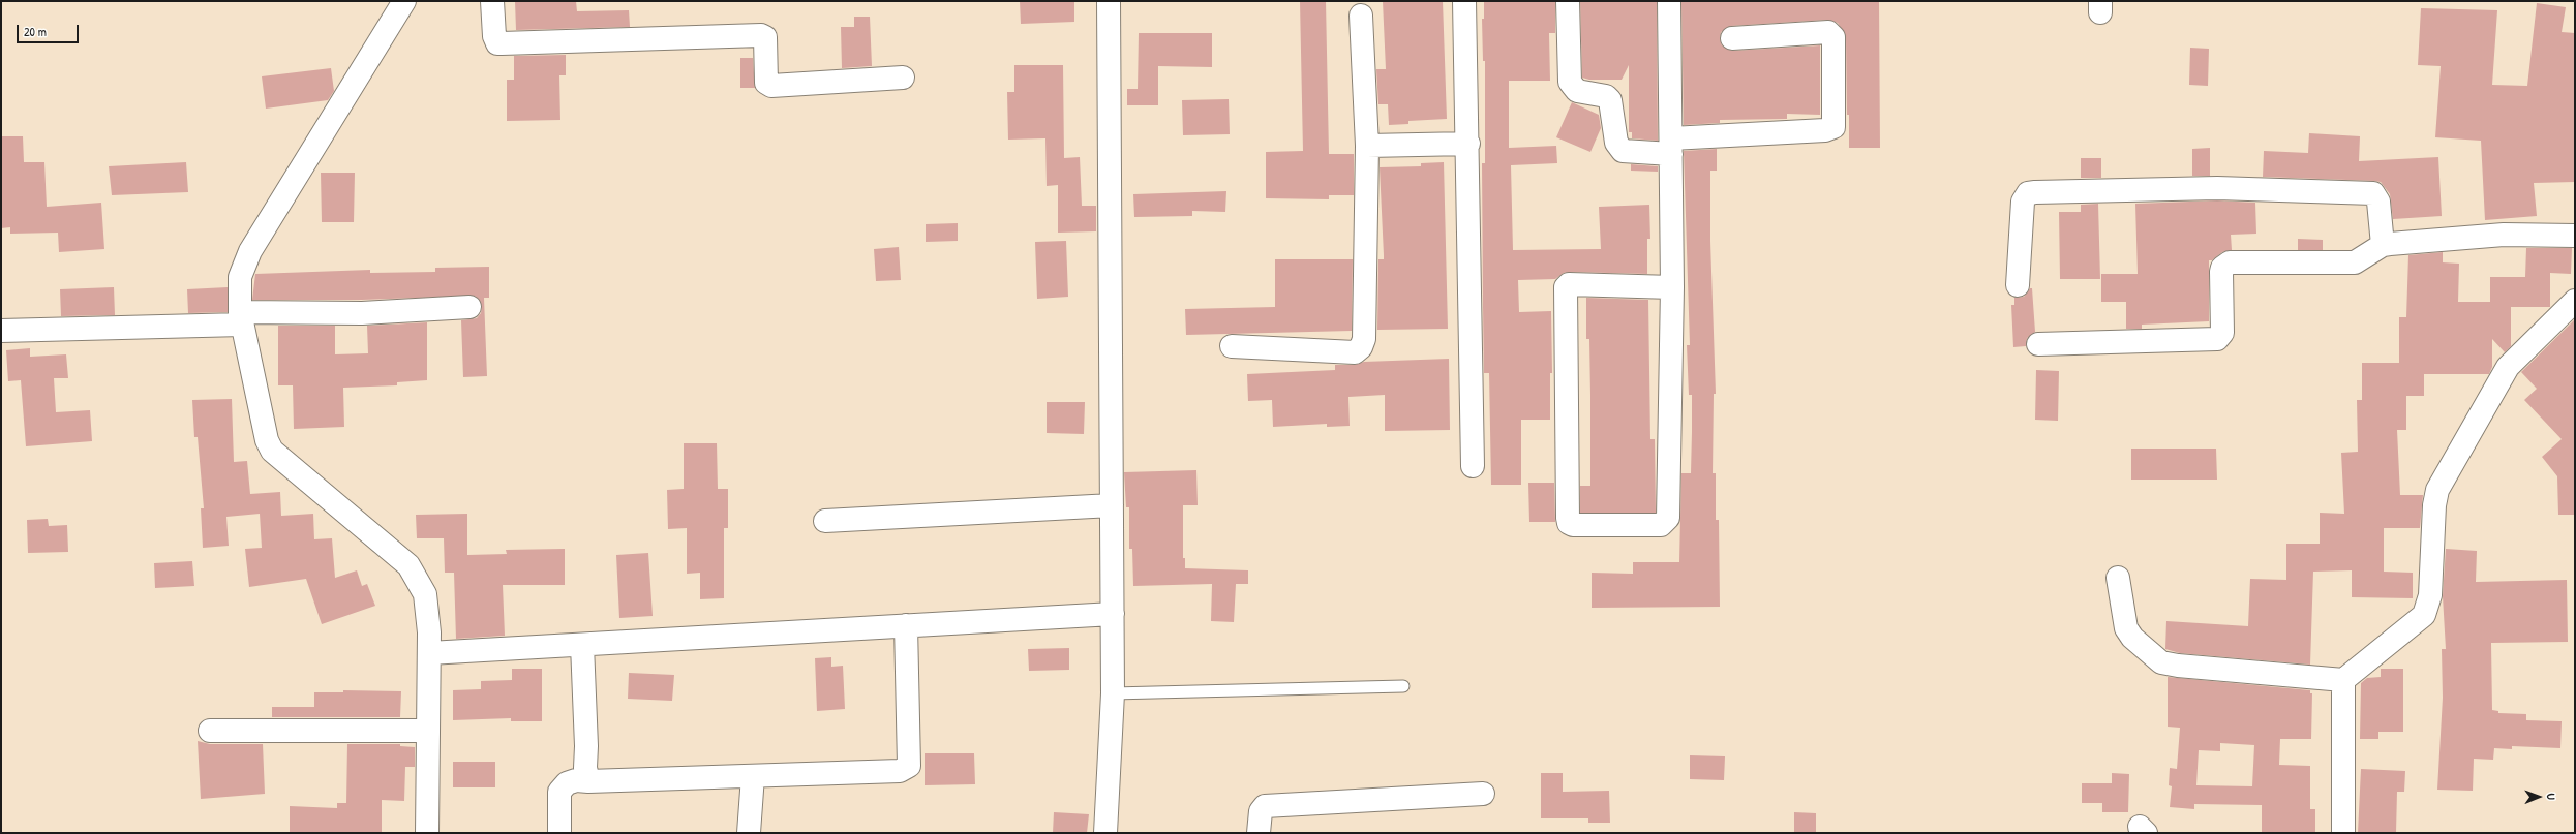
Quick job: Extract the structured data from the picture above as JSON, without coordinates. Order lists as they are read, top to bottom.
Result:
{
  "scale_bar": "20 m",
  "north": "right"
}
